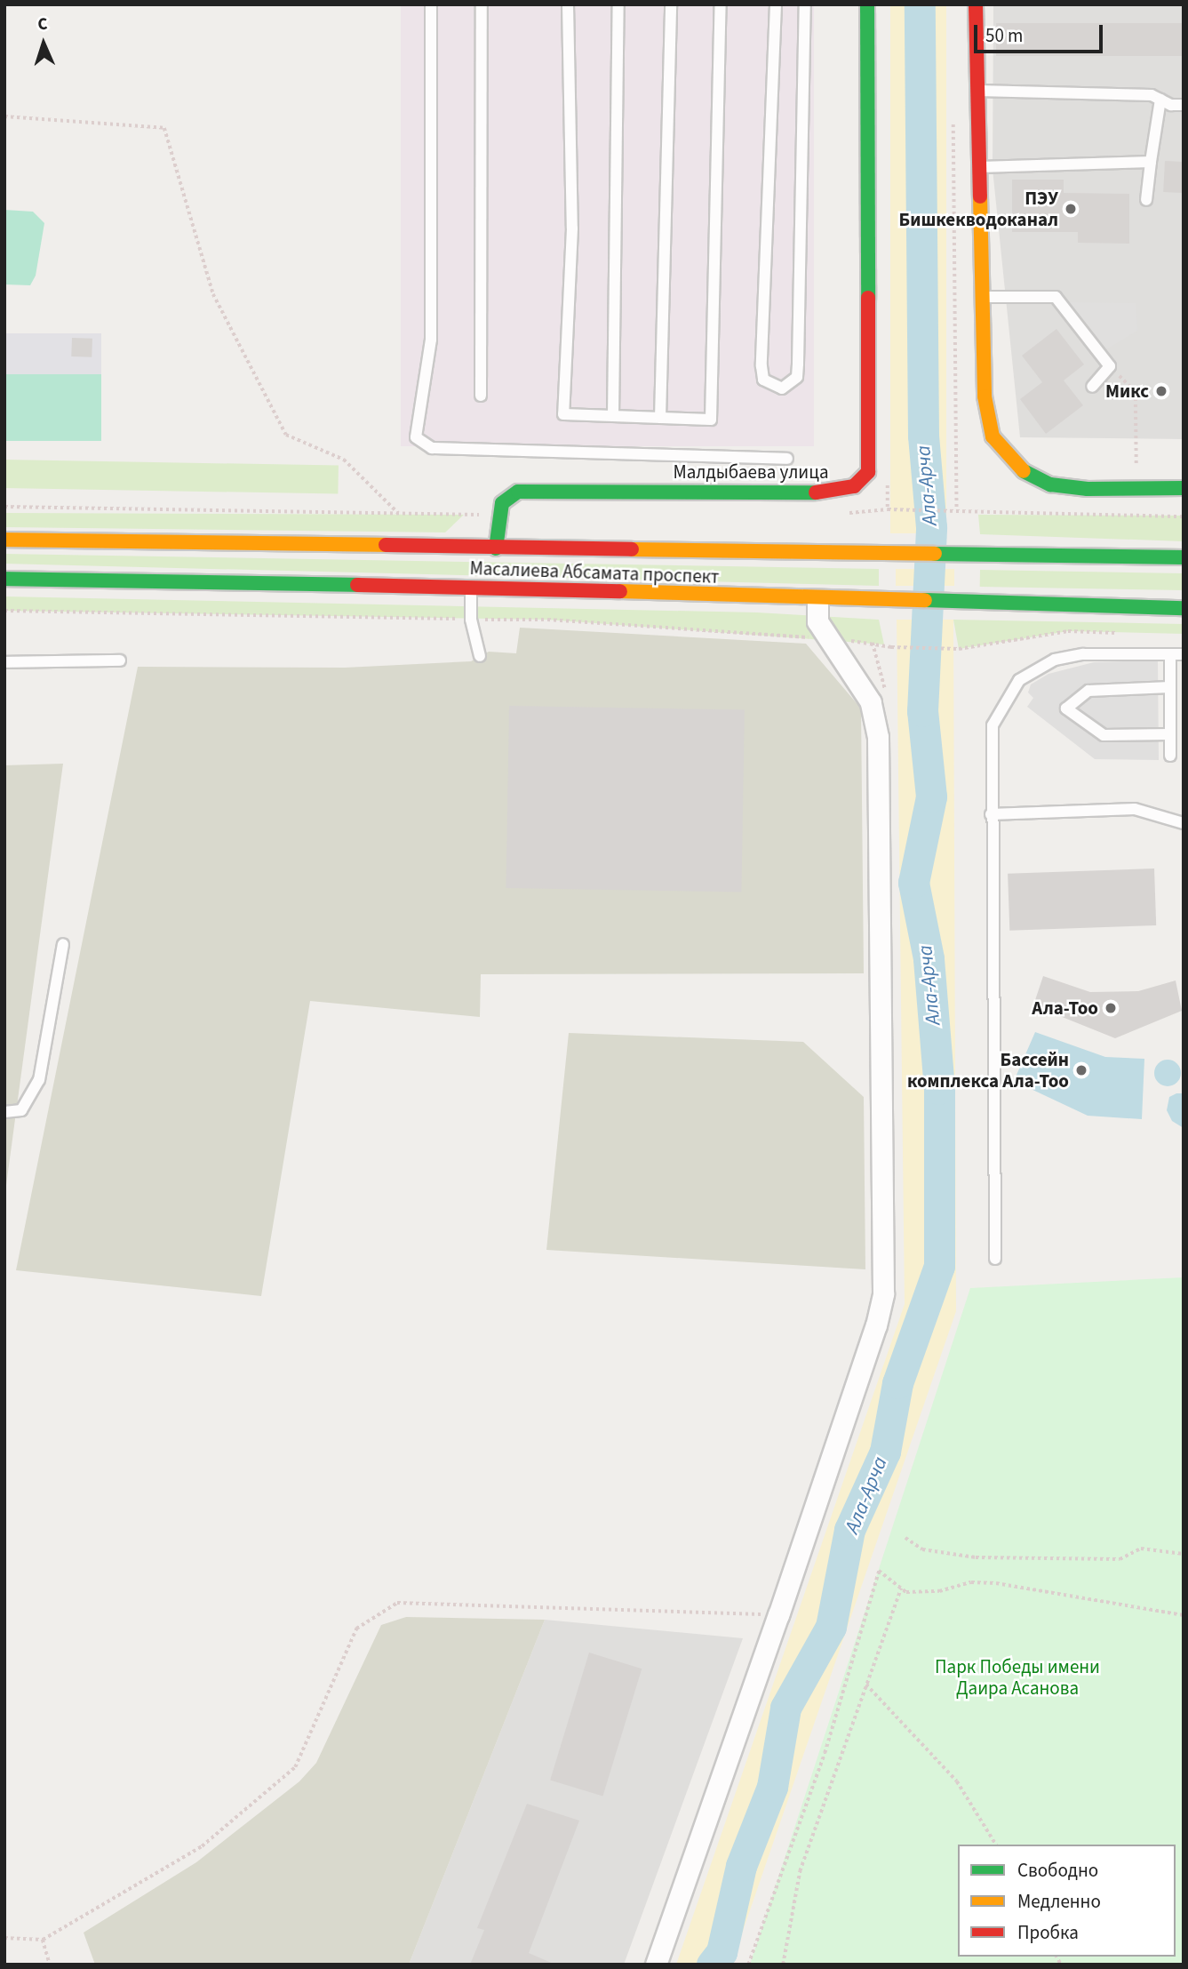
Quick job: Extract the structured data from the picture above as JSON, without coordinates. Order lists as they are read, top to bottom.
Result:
{
  "streets": {
    "main road": ["Малдыбаева улица", "Масалиева Абсамата проспект"]
  },
  "crossings": [
    ["Малдыбаева улица", "Масалиева Абсамата проспект"]
  ],
  "water": ["Ала-Арча"],
  "parks": ["Парк Победы имени Даира Асанова"],
  "places": [
    "ПЭУ Бишкекводоканал",
    "Микс",
    "Ала-Тоо",
    "Бассейн комплекса Ала-Тоо"
  ],
  "legend": ["Свободно", "Медленно", "Пробка"],
  "scale_bar": "50 m",
  "north": "top"
}
